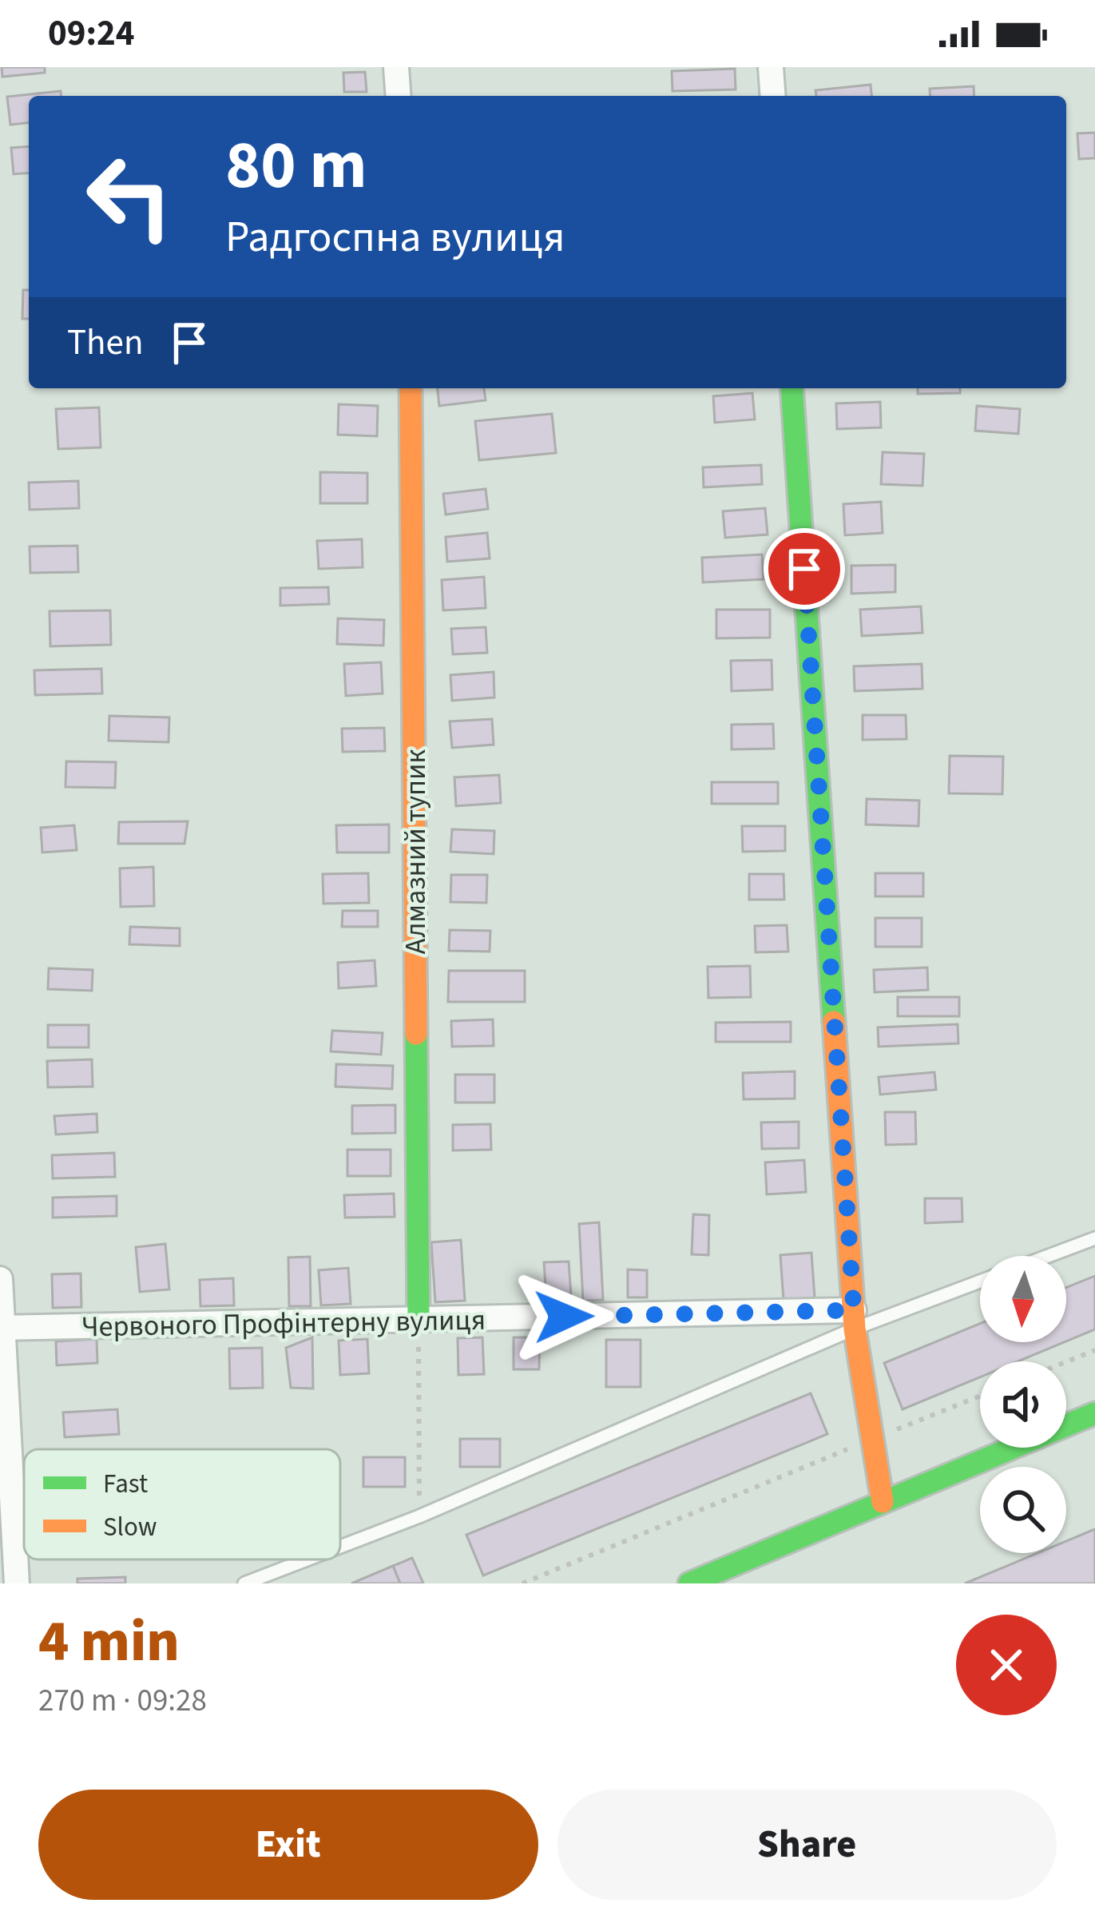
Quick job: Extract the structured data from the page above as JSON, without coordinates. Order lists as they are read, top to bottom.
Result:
{
  "streets": {
    "street": ["Алмазний тупик", "Червоного Профінтерну вулиця"]
  },
  "crossings": [
    ["Алмазний тупик", "Червоного Профінтерну вулиця"]
  ],
  "legend": ["Fast", "Slow"],
  "north": "bottom",
  "page": {
    "status": "09:24",
    "turn": ["80 m", "Радгоспна вулиця"],
    "then": "Then",
    "heading": ["4 min", "270 m · 09:28"],
    "buttons": ["Exit", "Share"]
  }
}
